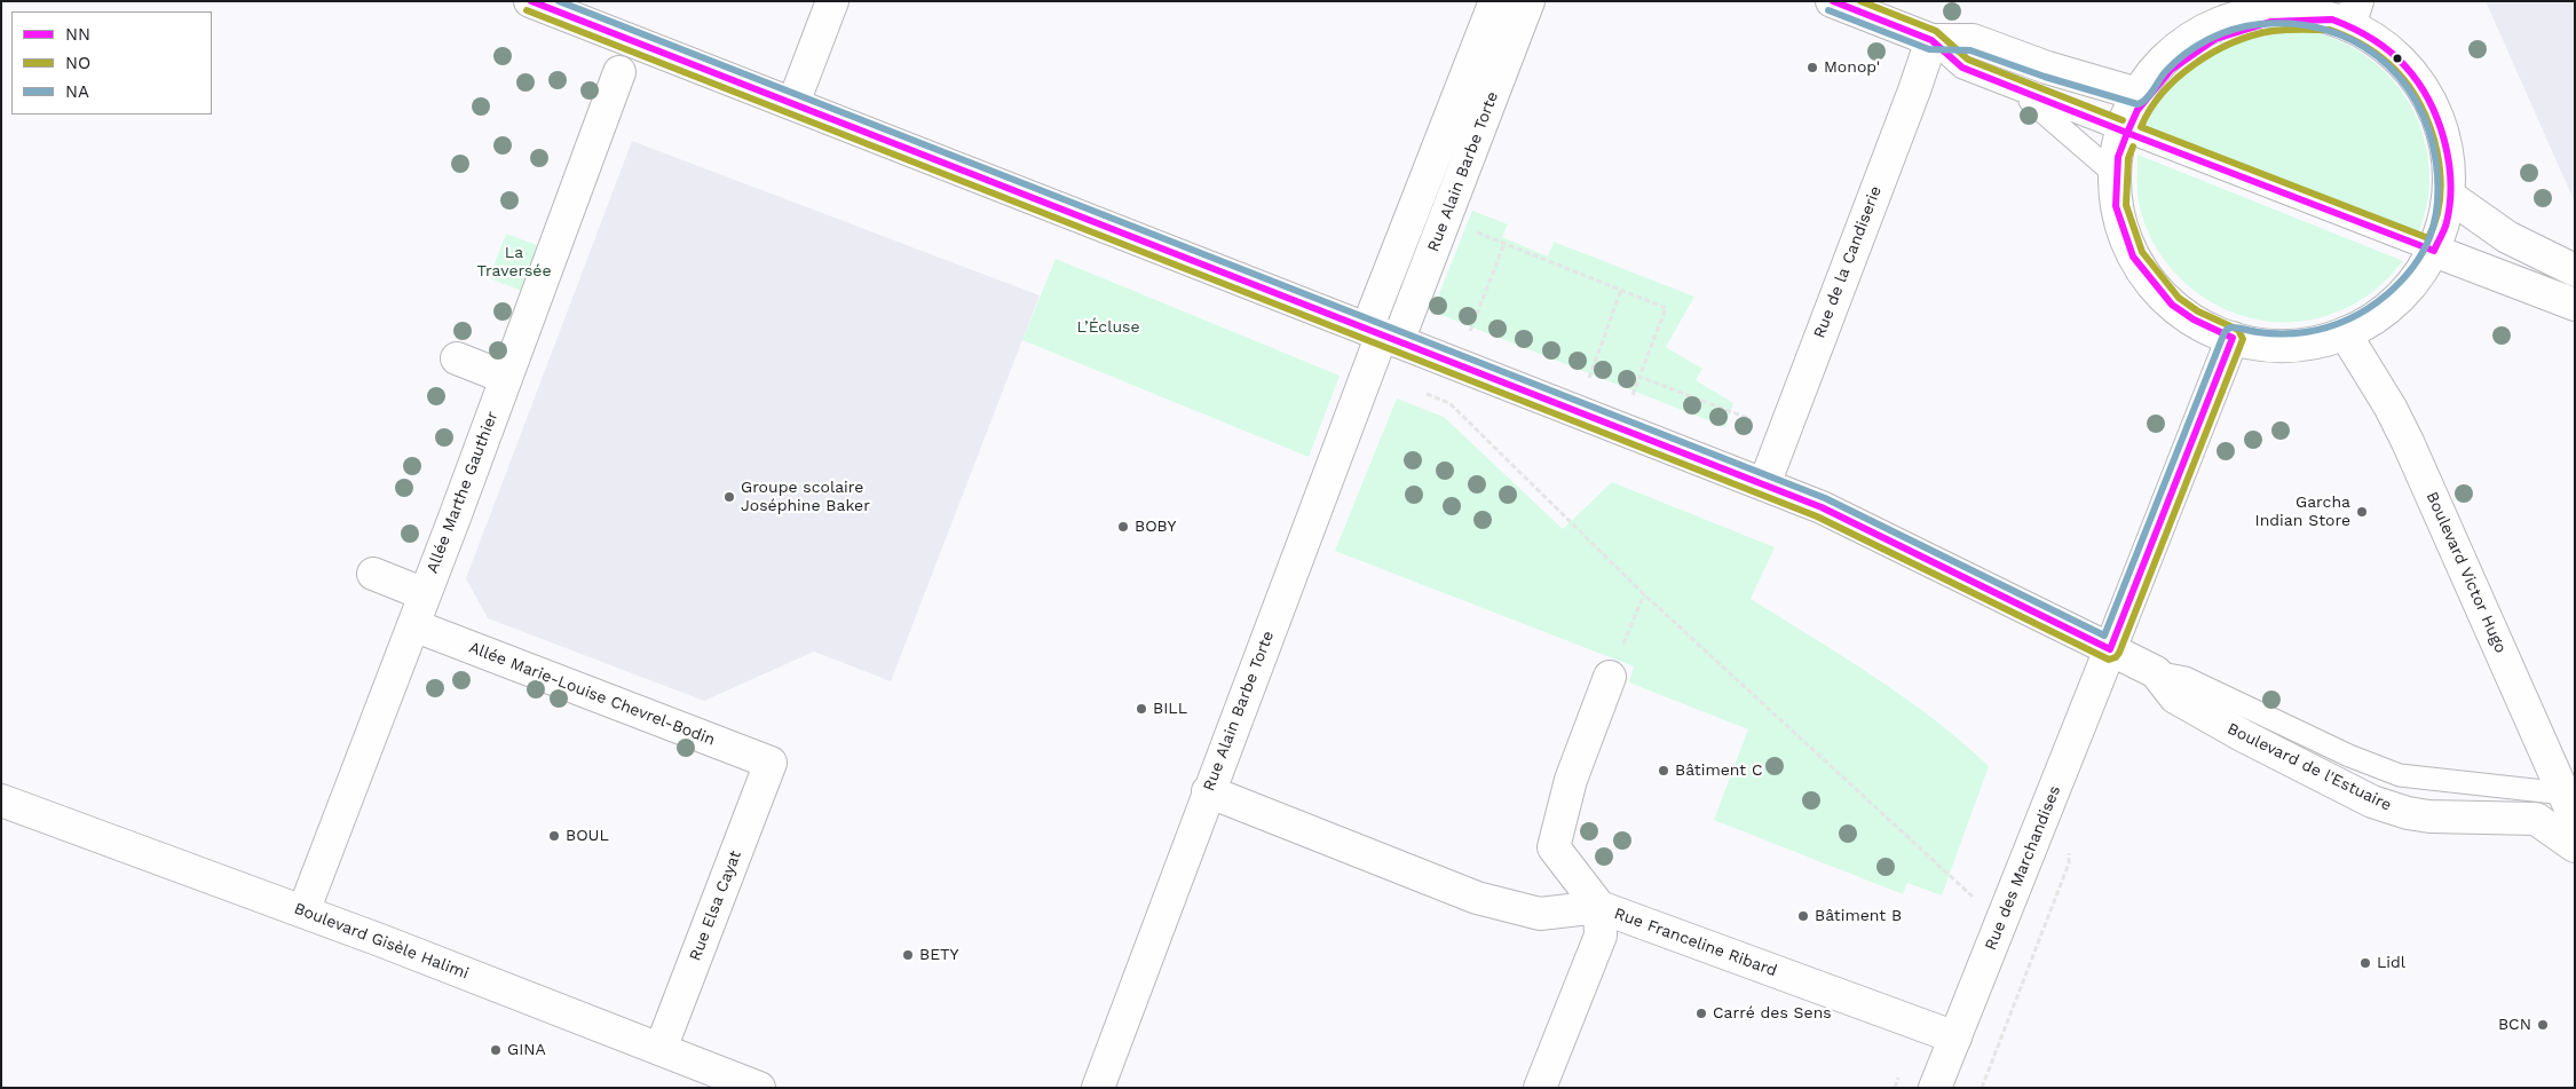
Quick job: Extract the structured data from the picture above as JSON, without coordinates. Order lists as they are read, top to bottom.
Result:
{
  "streets": {
    "street": [
      "Rue Alain Barbe Torte",
      "Rue de la Candiserie",
      "Allée Marthe Gauthier",
      "Boulevard Victor Hugo",
      "Allée Marie-Louise Chevrel-Bodin",
      "Boulevard de l'Estuaire",
      "Rue des Marchandises",
      "Rue Elsa Cayat",
      "Boulevard Gisèle Halimi",
      "Rue Franceline Ribard"
    ]
  },
  "crossings": [
    ["Rue Alain Barbe Torte", "Boulevard de l'Estuaire"],
    ["Rue Alain Barbe Torte", "Rue Franceline Ribard"],
    ["Rue de la Candiserie", "Boulevard de l'Estuaire"],
    ["Allée Marthe Gauthier", "Allée Marie-Louise Chevrel-Bodin"],
    ["Allée Marthe Gauthier", "Boulevard Gisèle Halimi"],
    ["Boulevard Victor Hugo", "Boulevard de l'Estuaire"],
    ["Allée Marie-Louise Chevrel-Bodin", "Rue Elsa Cayat"],
    ["Boulevard de l'Estuaire", "Rue des Marchandises"],
    ["Rue des Marchandises", "Rue Franceline Ribard"],
    ["Rue Elsa Cayat", "Boulevard Gisèle Halimi"]
  ],
  "parks": ["La Traversée", "L’Écluse"],
  "places": [
    "Monop'",
    "Groupe scolaire Joséphine Baker",
    "Garcha Indian Store",
    "BOBY",
    "BILL",
    "Bâtiment C",
    "BOUL",
    "Bâtiment B",
    "BETY",
    "Lidl",
    "Carré des Sens",
    "BCN",
    "GINA"
  ],
  "lines": ["transit line NN", "transit line NO", "transit line NA"],
  "legend": ["NN", "NO", "NA"]
}
